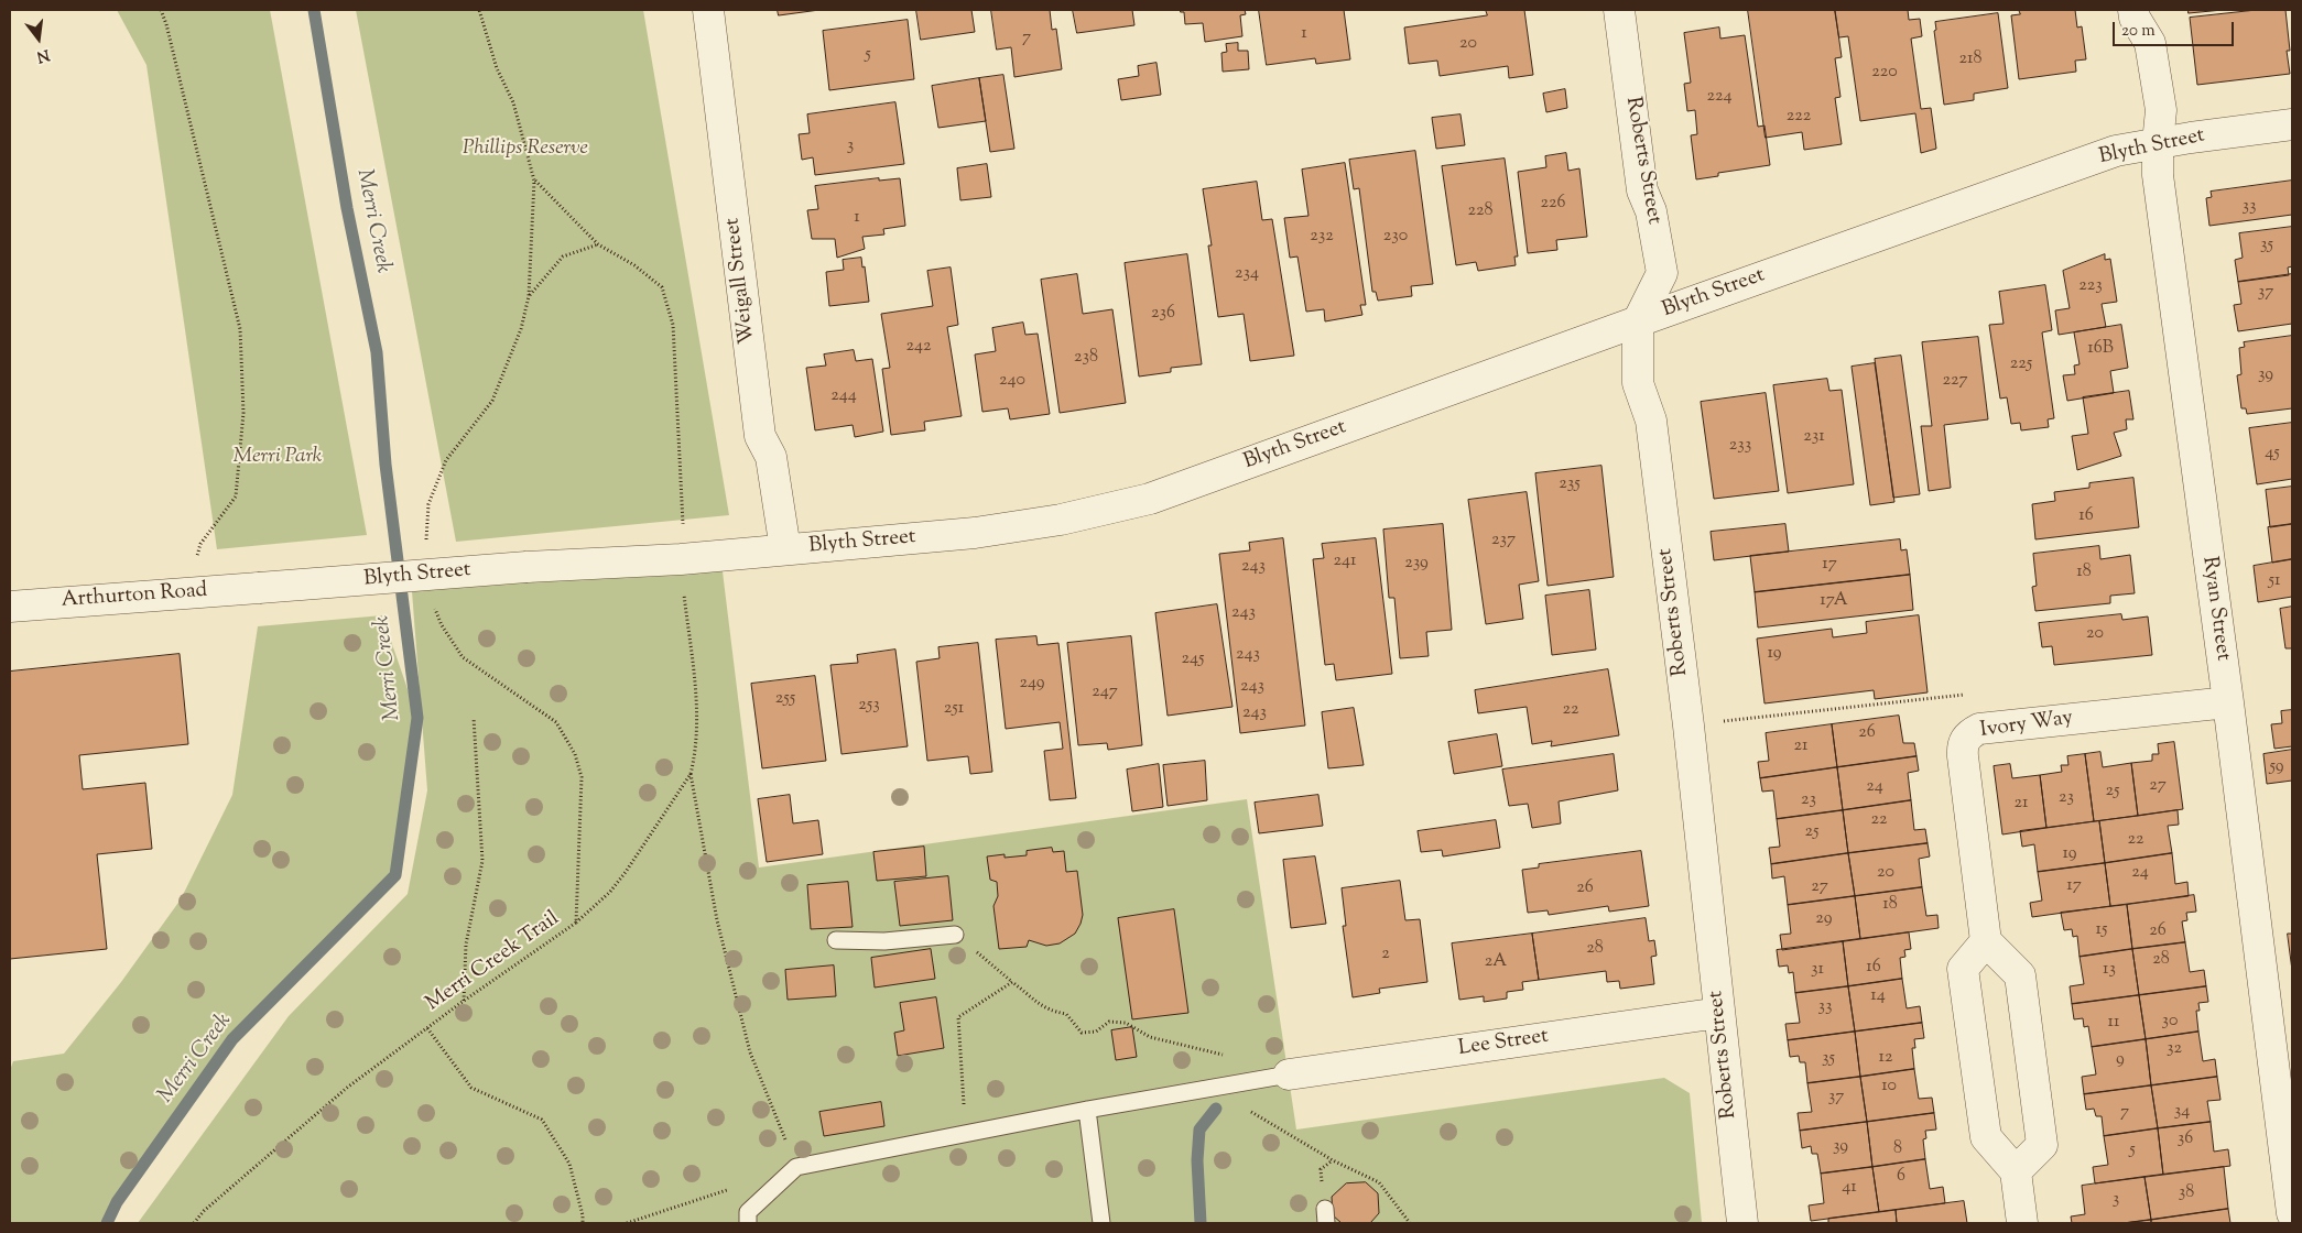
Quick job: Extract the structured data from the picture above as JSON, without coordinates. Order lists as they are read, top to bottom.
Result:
{
  "streets": {
    "street": [
      "Blyth Street",
      "Roberts Street",
      "Weigall Street",
      "Arthurton Road",
      "Ryan Street",
      "Ivory Way",
      "Lee Street"
    ],
    "path": ["Merri Creek Trail"]
  },
  "crossings": [
    ["Blyth Street", "Roberts Street"],
    ["Blyth Street", "Weigall Street"],
    ["Blyth Street", "Arthurton Road"],
    ["Blyth Street", "Ryan Street"],
    ["Roberts Street", "Lee Street"],
    ["Ryan Street", "Ivory Way"]
  ],
  "water": ["Merri Creek"],
  "parks": ["Phillips Reserve", "Merri Park"],
  "house_numbers": [
    "1",
    "7",
    "20",
    "5",
    "218",
    "220",
    "224",
    "222",
    "3",
    "226",
    "33",
    "228",
    "1",
    "232",
    "230",
    "35",
    "234",
    "223",
    "37",
    "236",
    "242",
    "16B",
    "238",
    "225",
    "39",
    "240",
    "227",
    "244",
    "231",
    "233",
    "45",
    "235",
    "16",
    "237",
    "241",
    "239",
    "17",
    "243",
    "18",
    "51",
    "17A",
    "243",
    "20",
    "19",
    "243",
    "245",
    "249",
    "243",
    "247",
    "255",
    "253",
    "251",
    "22",
    "243",
    "26",
    "21",
    "59",
    "27",
    "24",
    "25",
    "23",
    "23",
    "21",
    "22",
    "25",
    "22",
    "19",
    "20",
    "24",
    "17",
    "27",
    "26",
    "18",
    "29",
    "15",
    "26",
    "28",
    "2",
    "28",
    "2A",
    "16",
    "31",
    "13",
    "14",
    "33",
    "30",
    "11",
    "32",
    "12",
    "35",
    "9",
    "10",
    "37",
    "34",
    "7",
    "36",
    "39",
    "8",
    "5",
    "6",
    "41",
    "38",
    "3"
  ],
  "scale_bar": "20 m",
  "north": "bottom"
}
